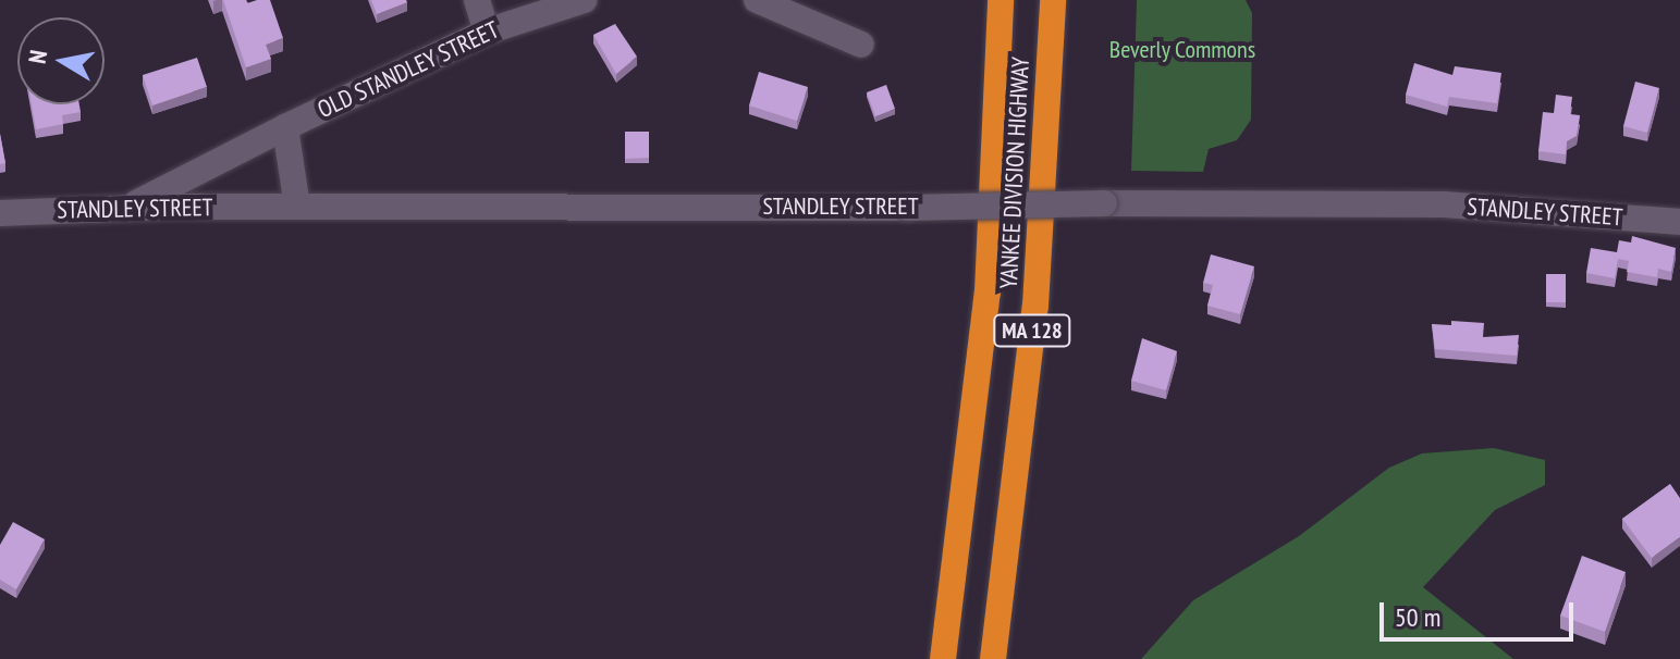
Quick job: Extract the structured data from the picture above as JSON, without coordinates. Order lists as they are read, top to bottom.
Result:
{
  "streets": {
    "highway": ["YANKEE DIVISION HIGHWAY", "MA 128"],
    "street": ["OLD STANDLEY STREET", "STANDLEY STREET"]
  },
  "crossings": [
    ["OLD STANDLEY STREET", "STANDLEY STREET"]
  ],
  "parks": ["Beverly Commons"],
  "scale_bar": "50 m",
  "north": "left"
}
